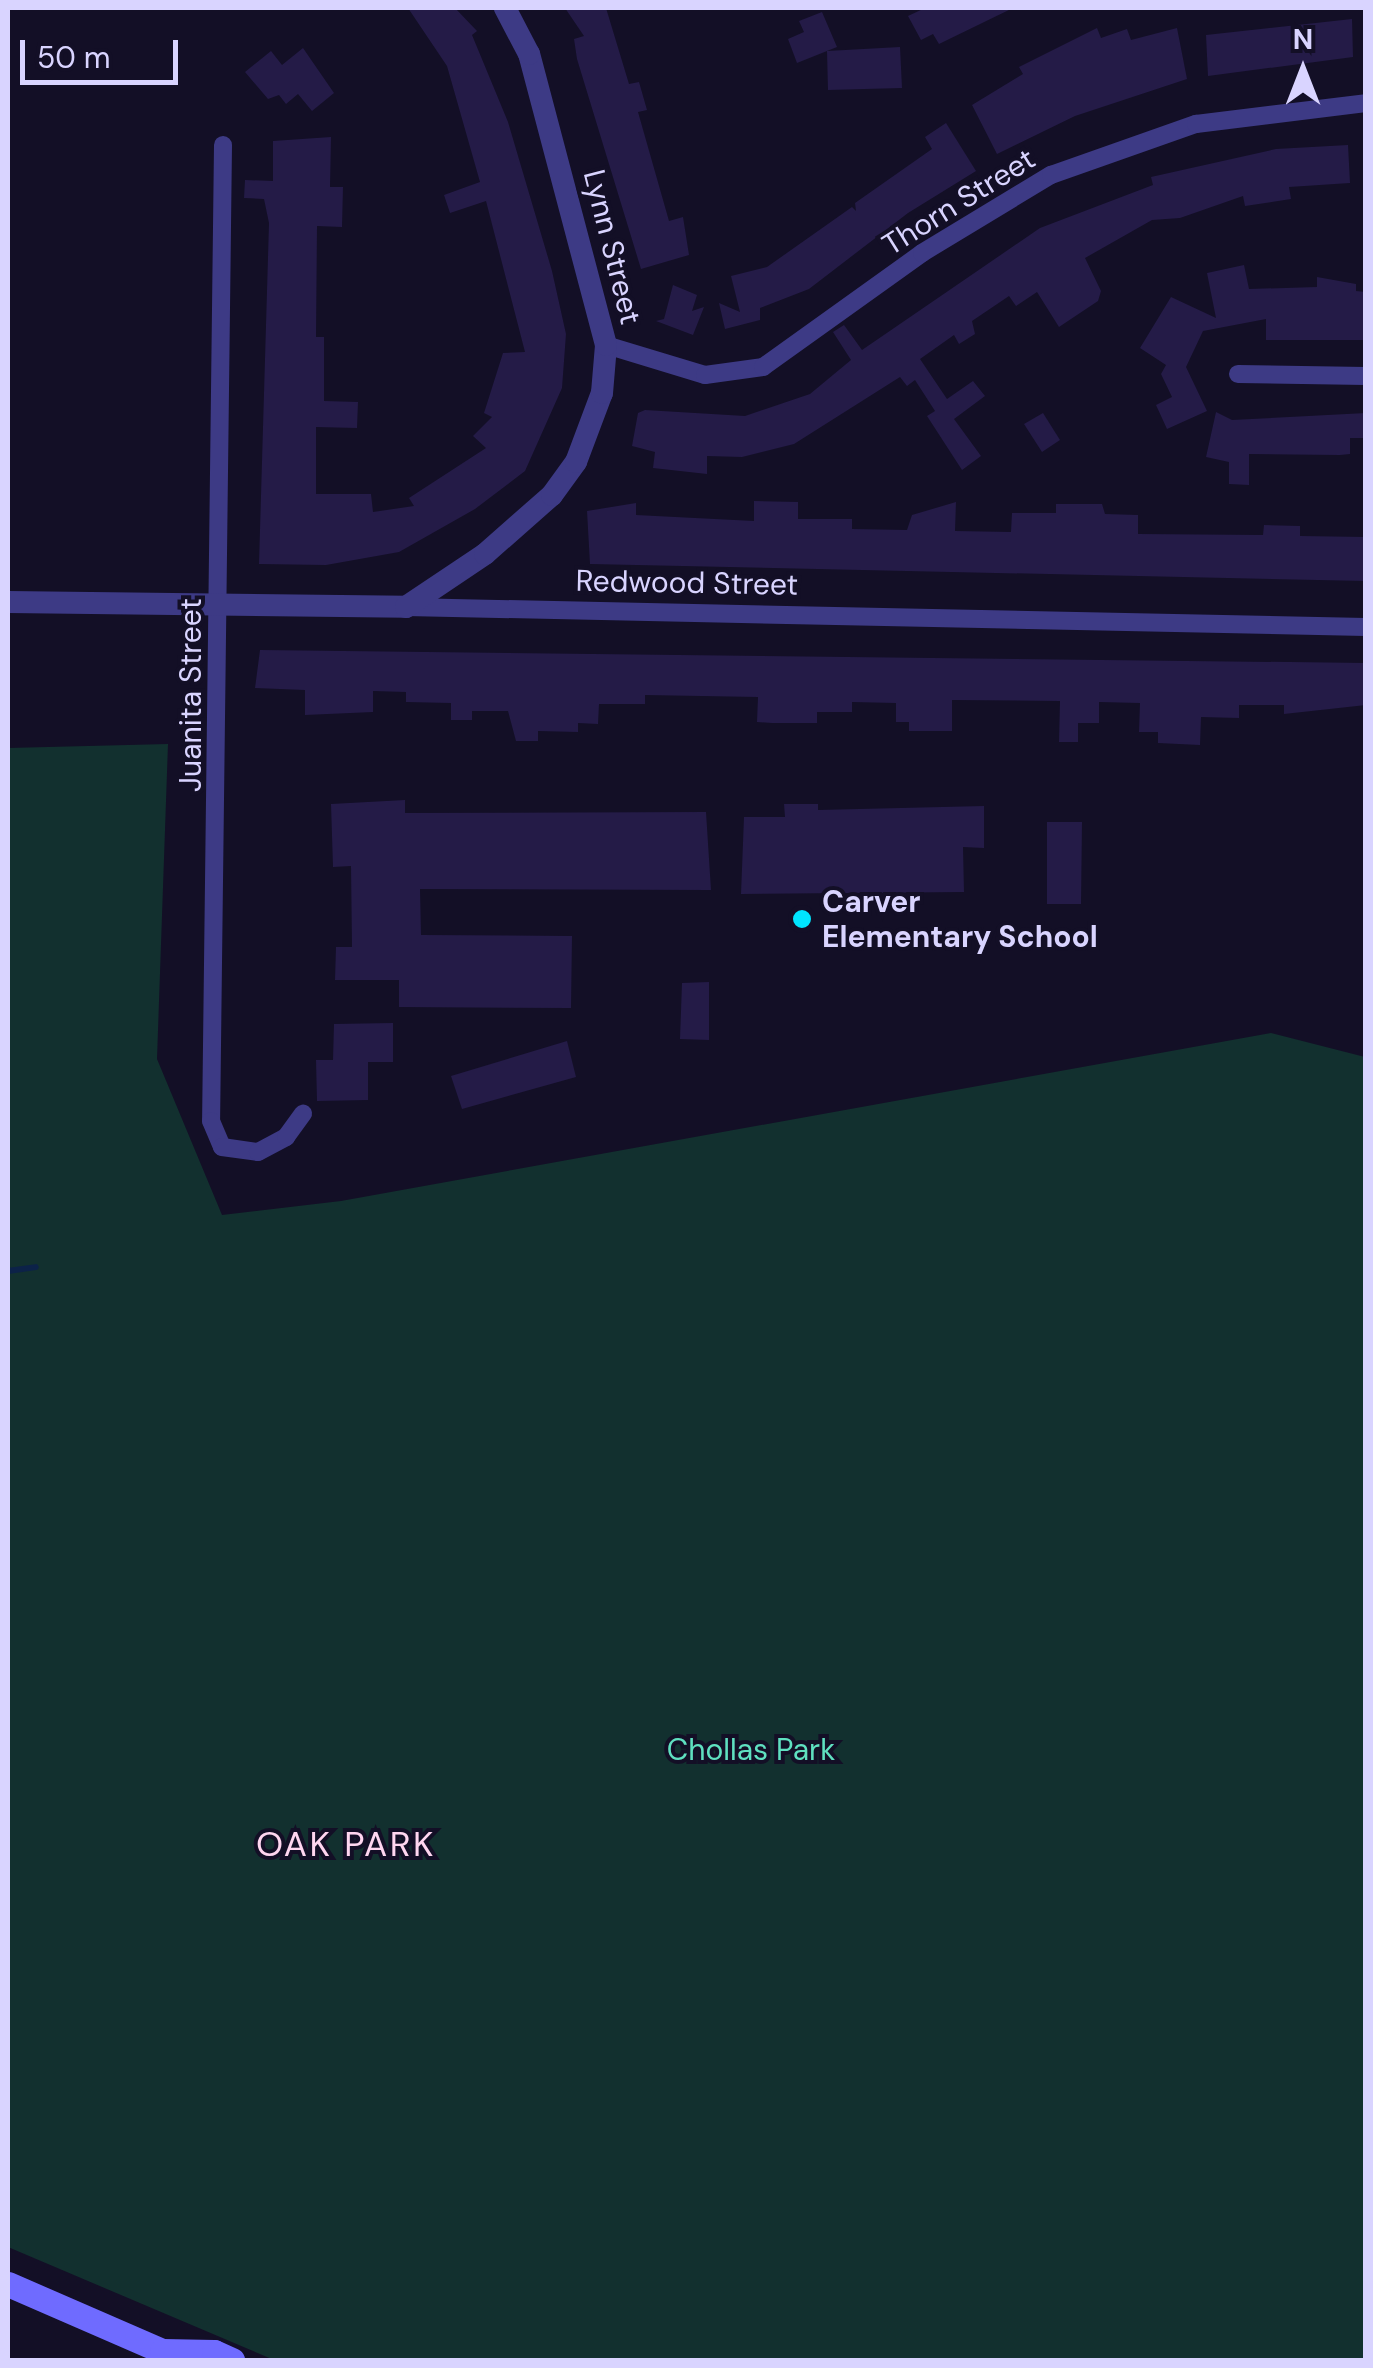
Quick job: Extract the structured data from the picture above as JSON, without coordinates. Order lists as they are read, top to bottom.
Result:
{
  "streets": {
    "street": [
      "Thorn Street",
      "Lynn Street",
      "Redwood Street",
      "Juanita Street"
    ]
  },
  "crossings": [
    ["Thorn Street", "Lynn Street"],
    ["Lynn Street", "Redwood Street"],
    ["Redwood Street", "Juanita Street"]
  ],
  "districts": ["OAK PARK"],
  "parks": ["Chollas Park"],
  "places": ["Carver Elementary School"],
  "scale_bar": "50 m",
  "north": "top"
}
